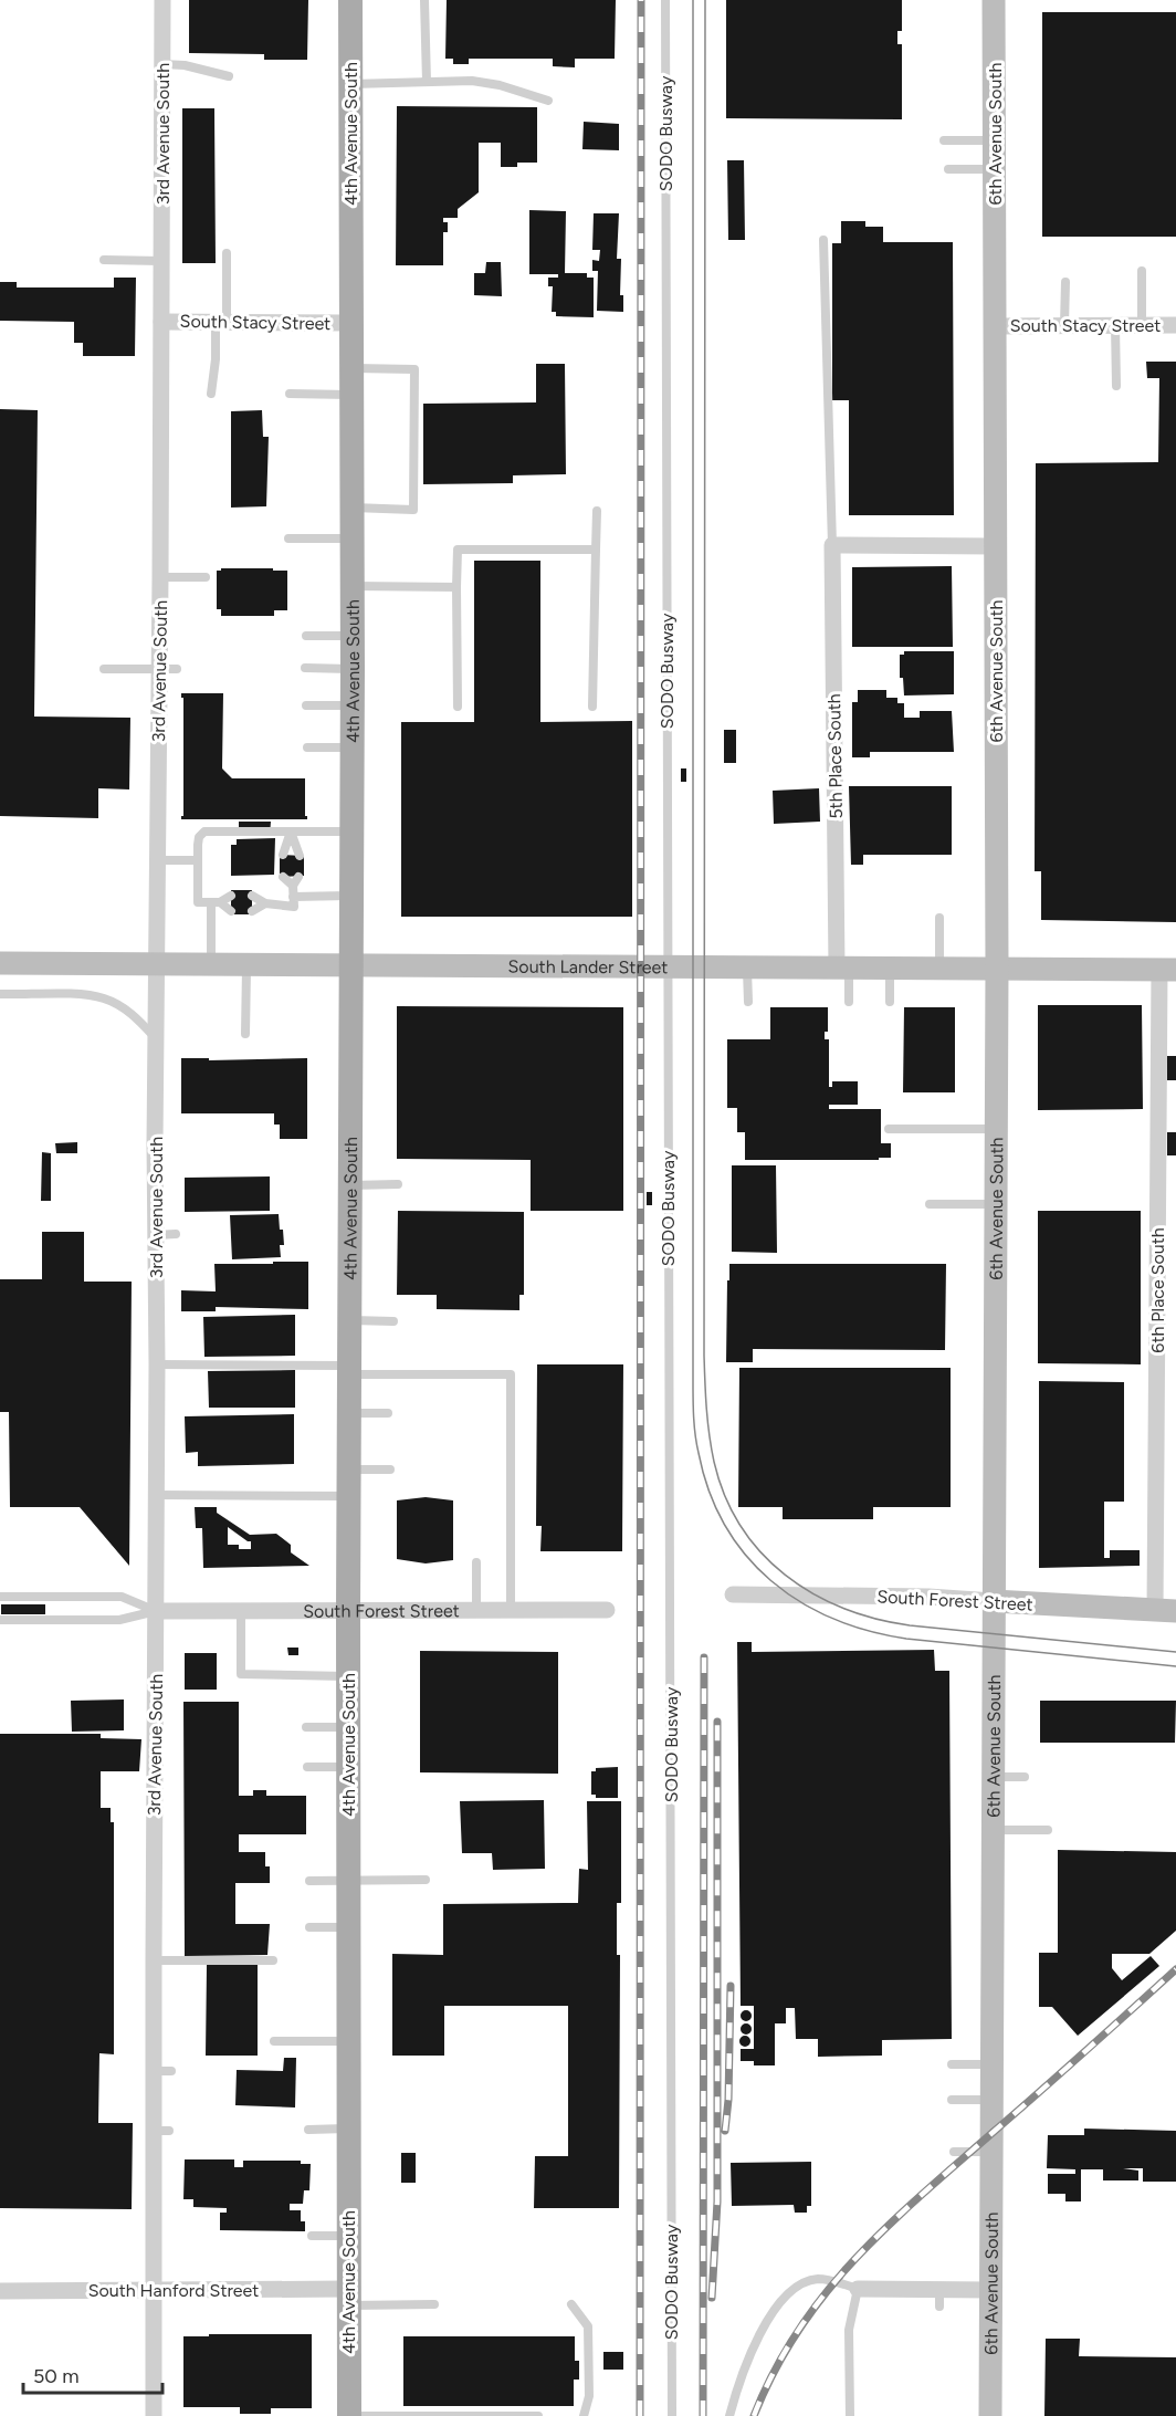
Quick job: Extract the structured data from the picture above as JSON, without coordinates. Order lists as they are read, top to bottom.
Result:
{
  "streets": {
    "main road": [
      "4th Avenue South",
      "6th Avenue South",
      "South Lander Street",
      "South Forest Street"
    ],
    "street": [
      "3rd Avenue South",
      "South Stacy Street",
      "5th Place South",
      "6th Place South",
      "South Hanford Street"
    ],
    "lane": ["SODO Busway"]
  },
  "crossings": [
    ["3rd Avenue South", "South Stacy Street"],
    ["3rd Avenue South", "South Lander Street"],
    ["3rd Avenue South", "South Forest Street"],
    ["3rd Avenue South", "South Hanford Street"],
    ["4th Avenue South", "South Stacy Street"],
    ["4th Avenue South", "South Lander Street"],
    ["4th Avenue South", "South Forest Street"],
    ["4th Avenue South", "South Hanford Street"],
    ["SODO Busway", "South Lander Street"],
    ["6th Avenue South", "South Stacy Street"],
    ["6th Avenue South", "South Lander Street"],
    ["6th Avenue South", "South Forest Street"],
    ["5th Place South", "South Lander Street"],
    ["South Lander Street", "6th Place South"],
    ["6th Place South", "South Forest Street"]
  ],
  "scale_bar": "50 m"
}
